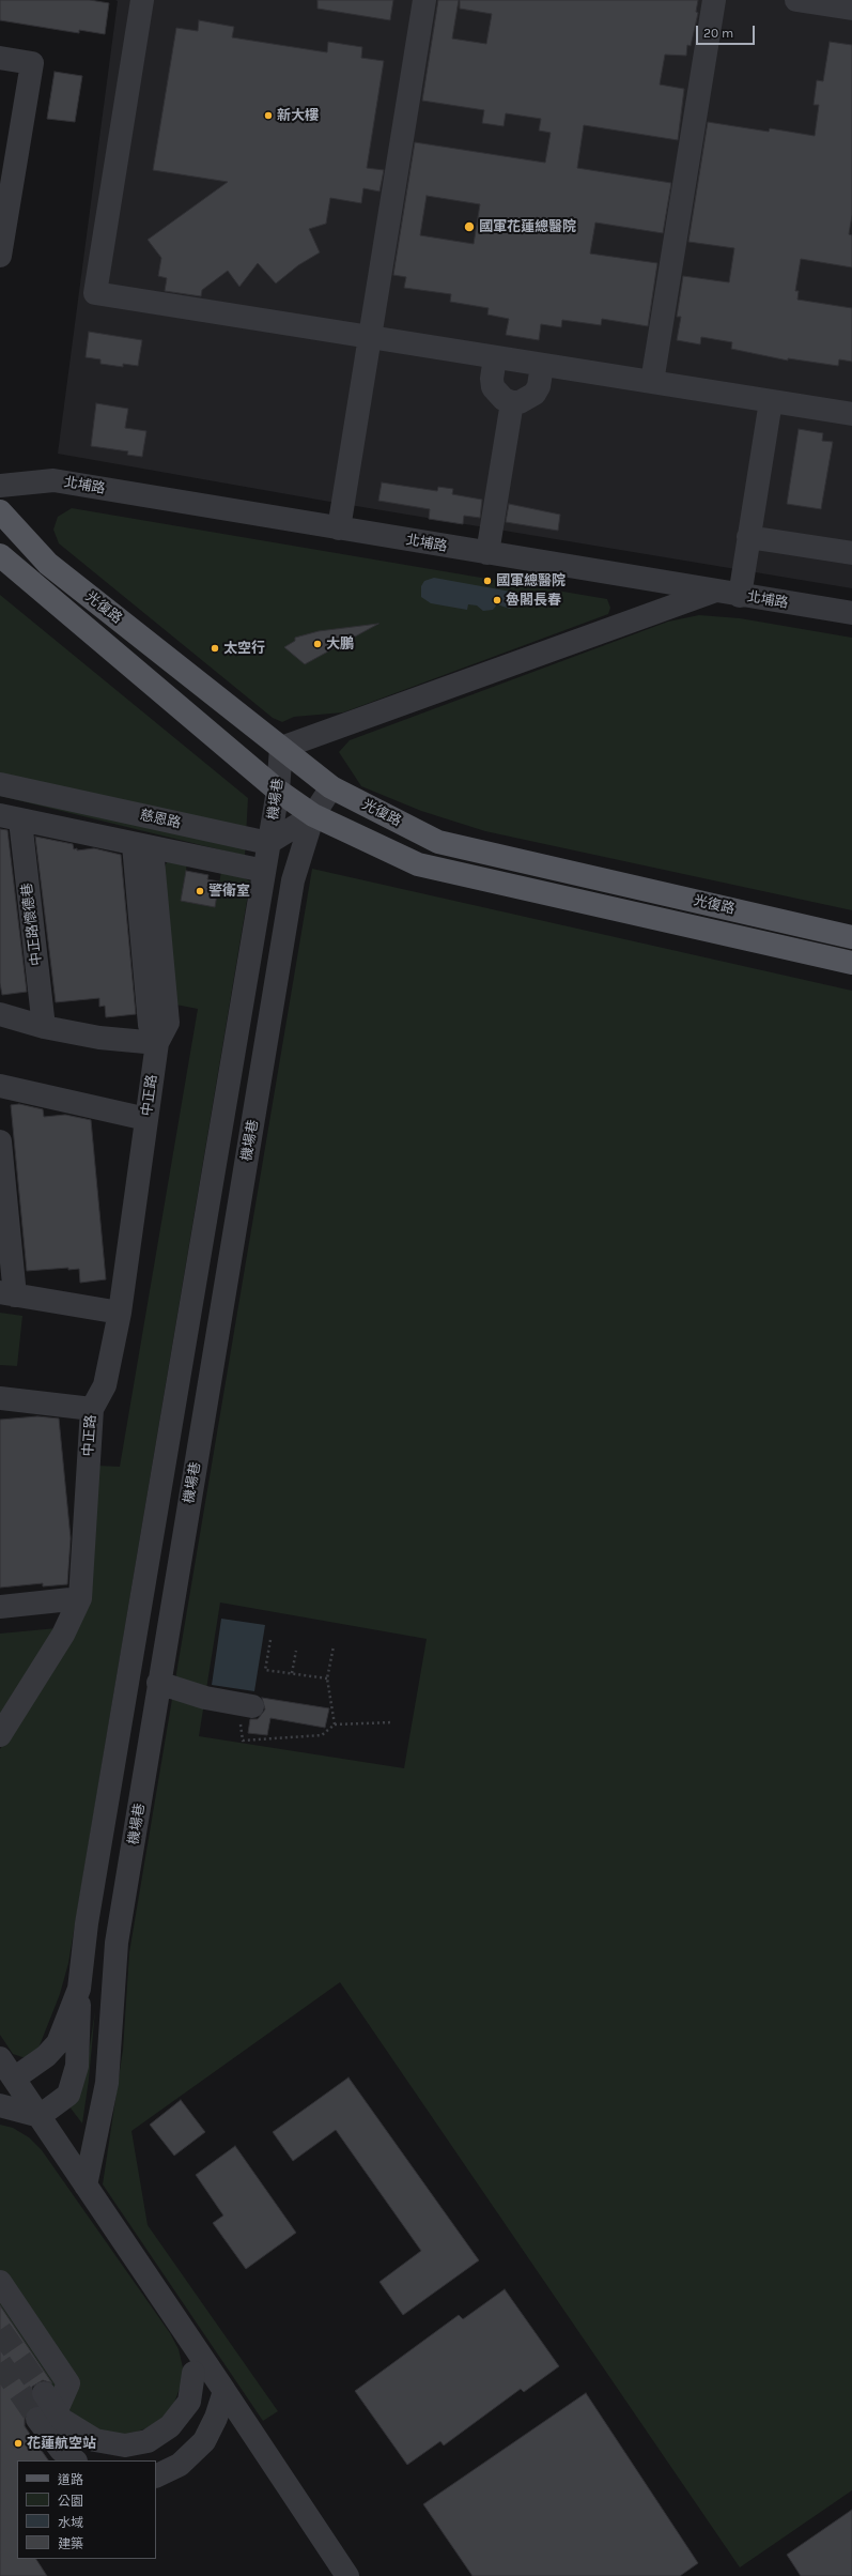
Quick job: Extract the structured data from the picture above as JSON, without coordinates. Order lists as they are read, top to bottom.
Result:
{
  "streets": {
    "main road": ["光復路"],
    "street": [
      "北埔路",
      "機場巷",
      "慈恩路",
      "中正路懷德巷",
      "中正路"
    ]
  },
  "crossings": [
    ["光復路", "機場巷"],
    ["機場巷", "慈恩路"]
  ],
  "places": [
    "新大樓",
    "國軍花蓮總醫院",
    "國軍總醫院",
    "魯閣長春",
    "大鵬",
    "太空行",
    "警衛室",
    "花蓮航空站"
  ],
  "legend": [
    "道路",
    "公園",
    "水域",
    "建築"
  ],
  "scale_bar": "20 m"
}
